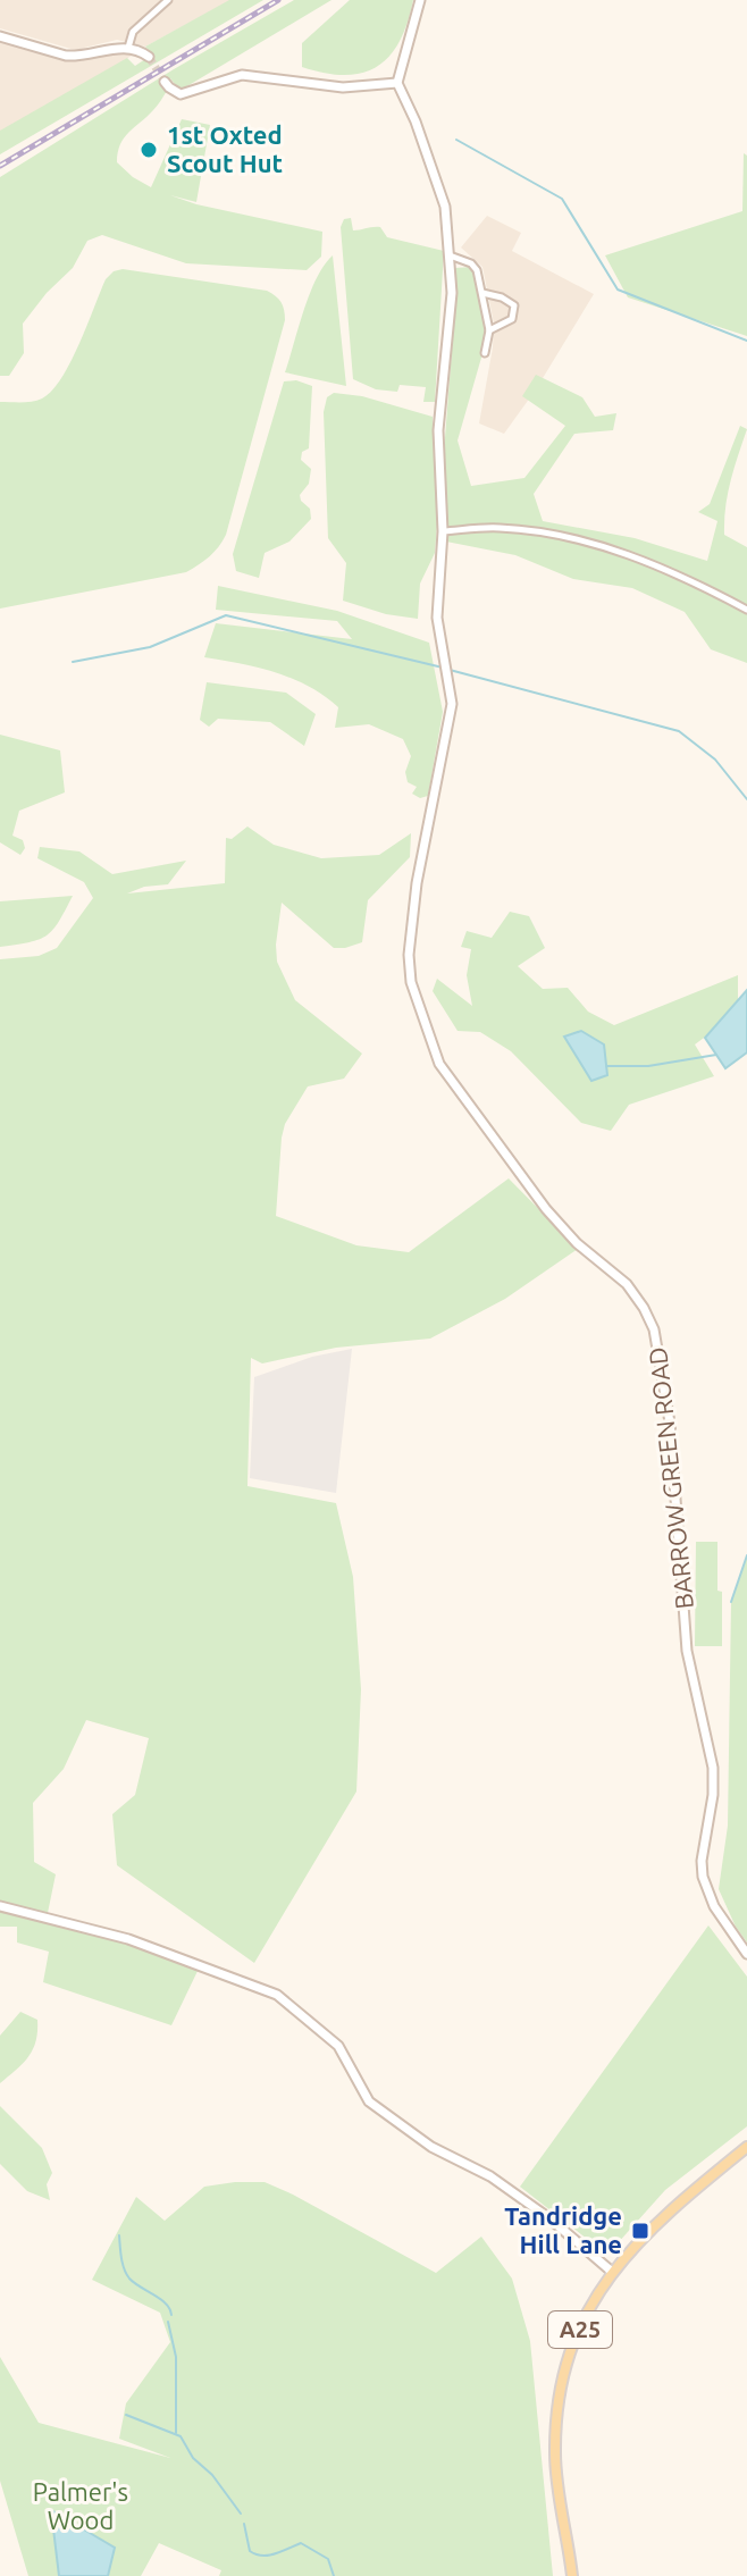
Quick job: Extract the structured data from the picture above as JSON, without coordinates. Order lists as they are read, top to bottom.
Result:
{
  "streets": {
    "main road": ["A25"],
    "street": ["BARROW GREEN ROAD"]
  },
  "parks": ["Palmer's Wood"],
  "places": {
    "other": ["1st Oxted Scout Hut"],
    "transit": ["Tandridge Hill Lane"]
  }
}
